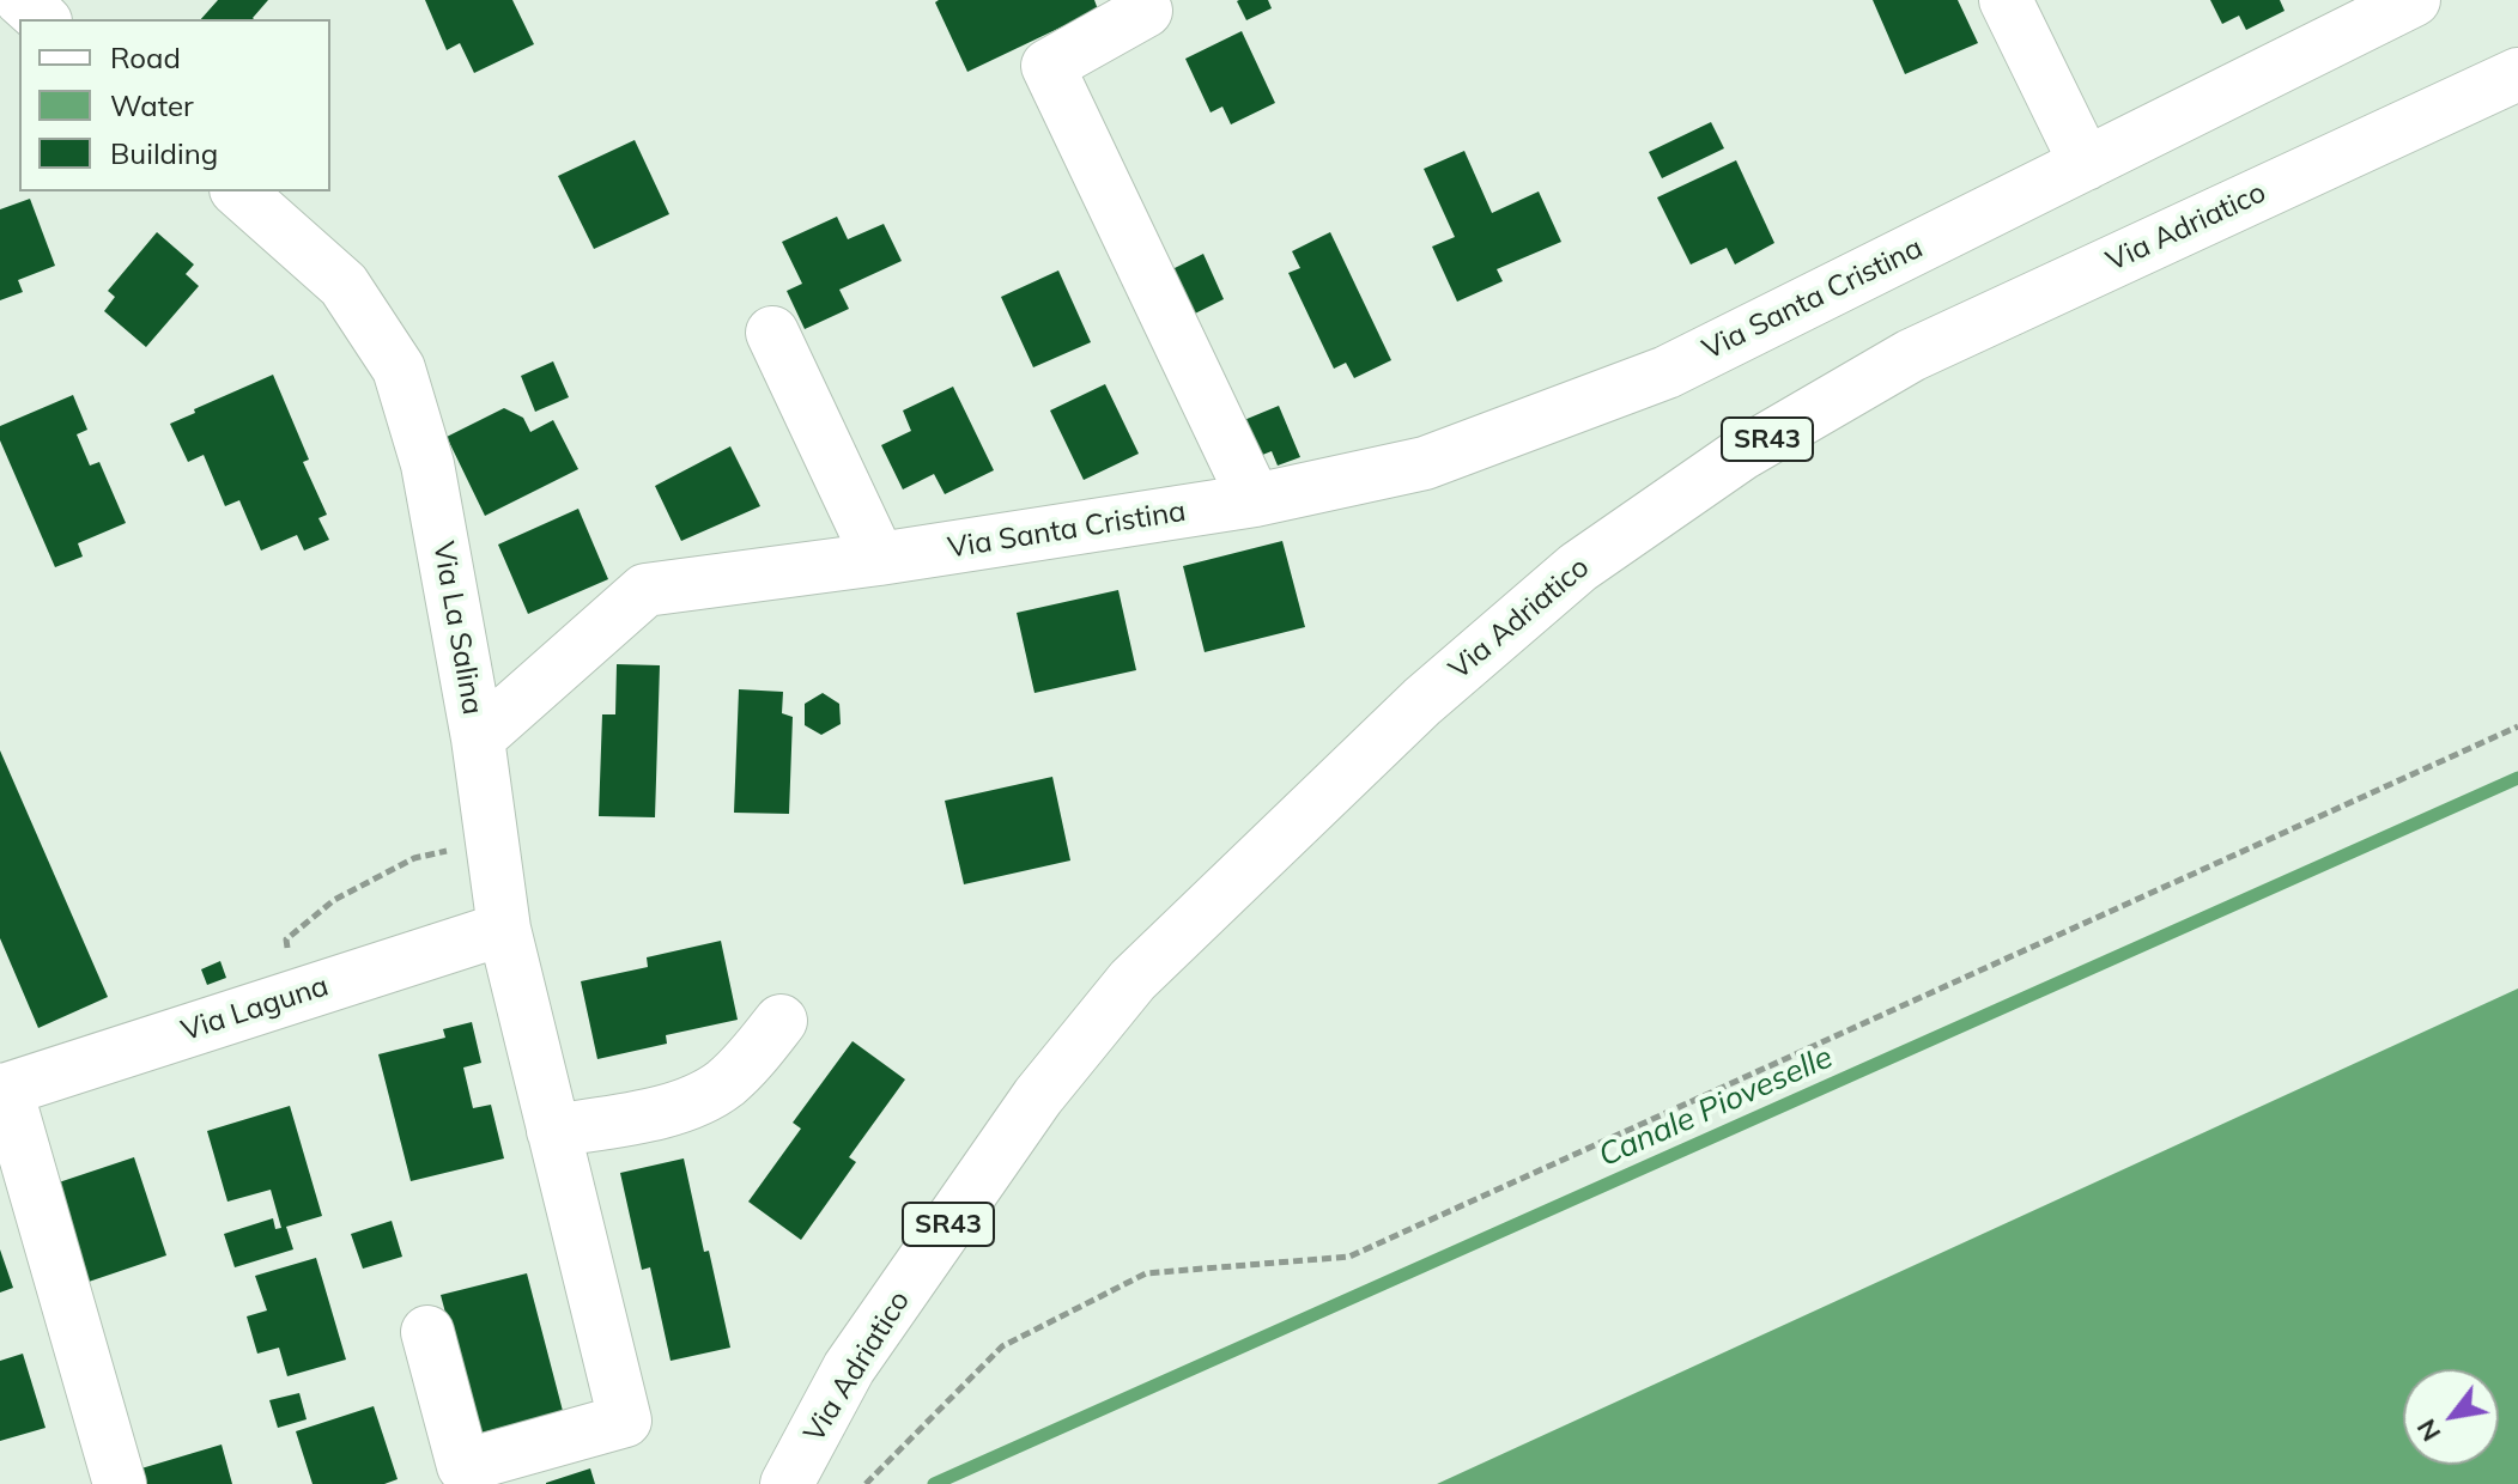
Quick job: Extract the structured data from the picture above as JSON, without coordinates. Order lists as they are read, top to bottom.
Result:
{
  "streets": {
    "street": [
      "Via Adriatico",
      "Via Santa Cristina",
      "SR43",
      "Via La Salina",
      "Via Laguna"
    ]
  },
  "crossings": [
    ["Via Santa Cristina", "Via La Salina"],
    ["Via La Salina", "Via Laguna"]
  ],
  "water": ["Canale Pioveselle"],
  "legend": ["Road", "Water", "Building"],
  "north": "bottom left"
}
